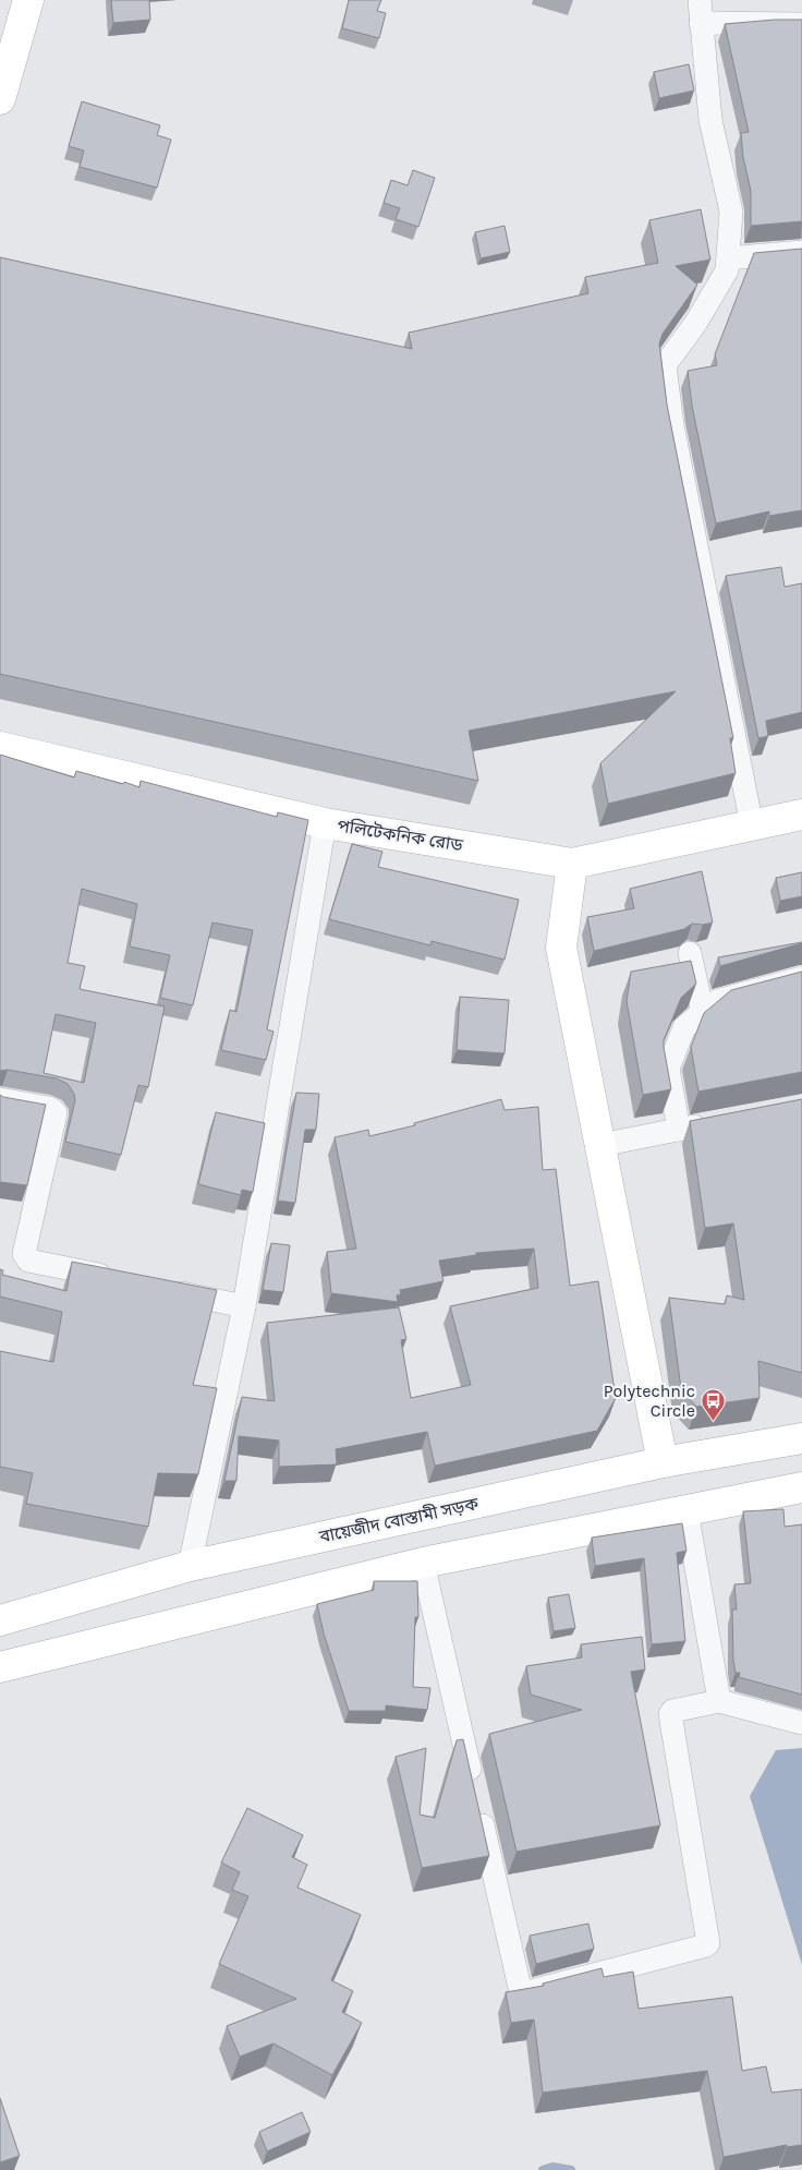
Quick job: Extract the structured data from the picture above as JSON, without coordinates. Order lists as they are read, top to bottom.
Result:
{
  "streets": {
    "main road": ["পলিটেকনিক রোড", "বায়েজীদ বোস্তামী সড়ক"]
  },
  "places": {
    "bus stop": ["Polytechnic Circle"]
  }
}
